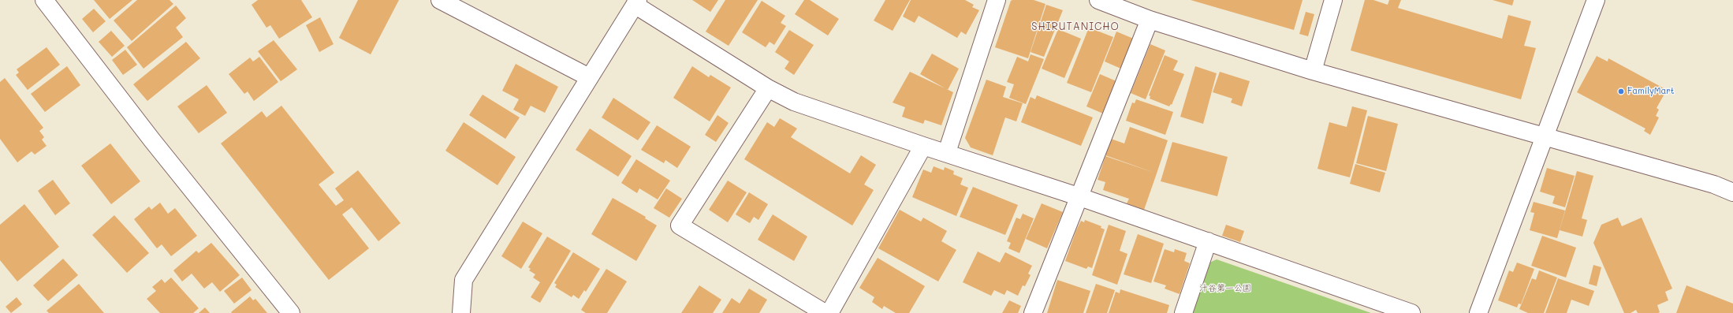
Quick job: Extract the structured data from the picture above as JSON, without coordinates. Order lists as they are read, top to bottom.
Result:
{
  "districts": ["SHIRUTANICHO"],
  "parks": ["汁谷第一公園"],
  "places": ["FamilyMart"]
}
